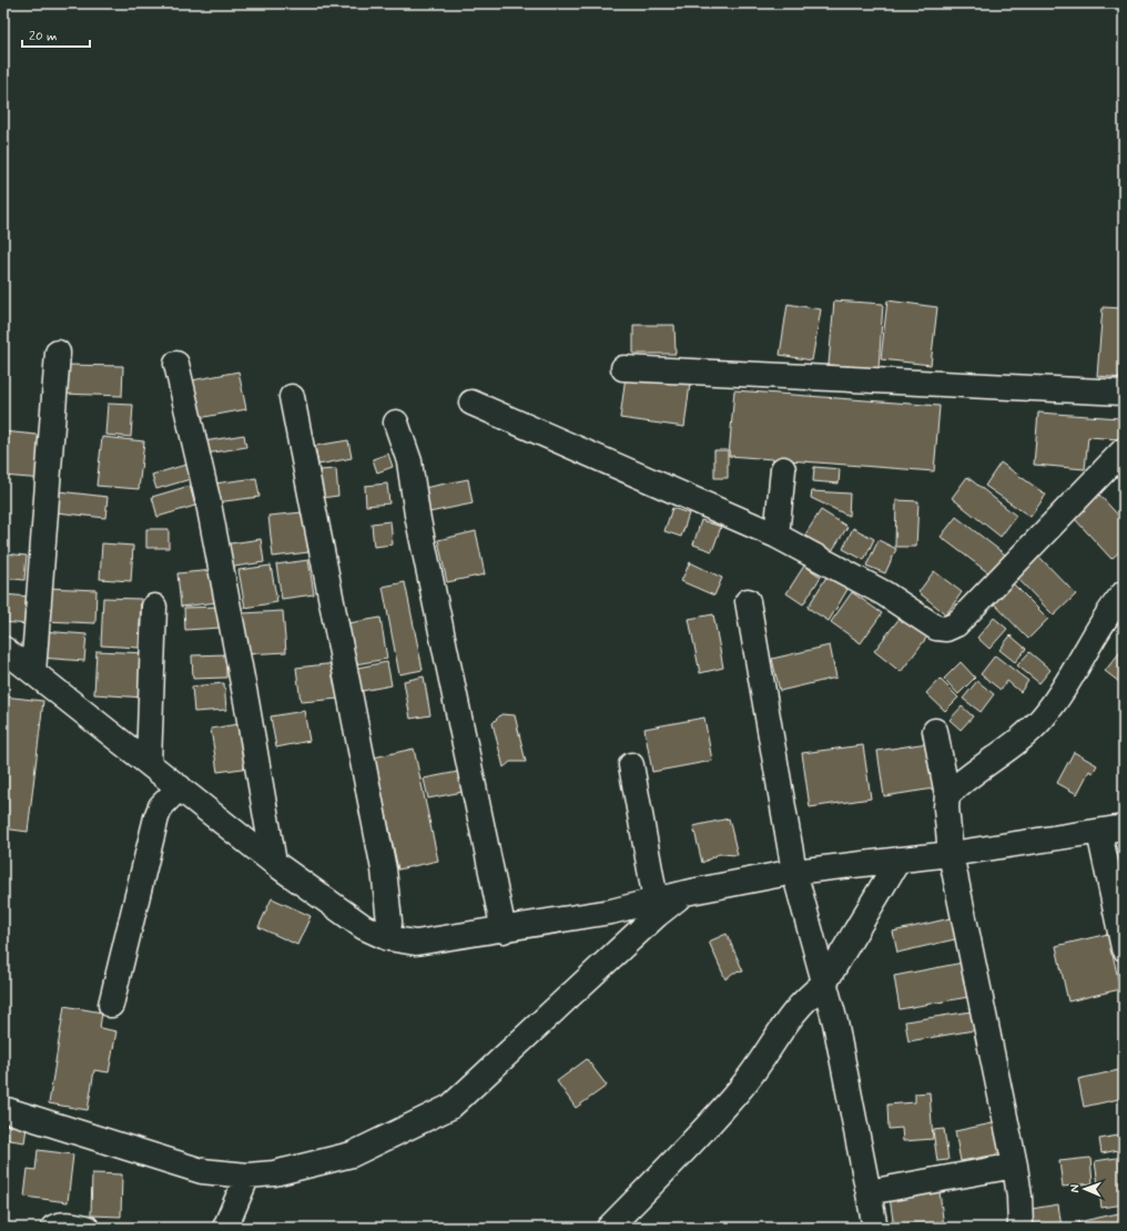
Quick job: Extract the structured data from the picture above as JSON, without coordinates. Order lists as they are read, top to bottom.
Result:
{
  "scale_bar": "20 m",
  "north": "left"
}
